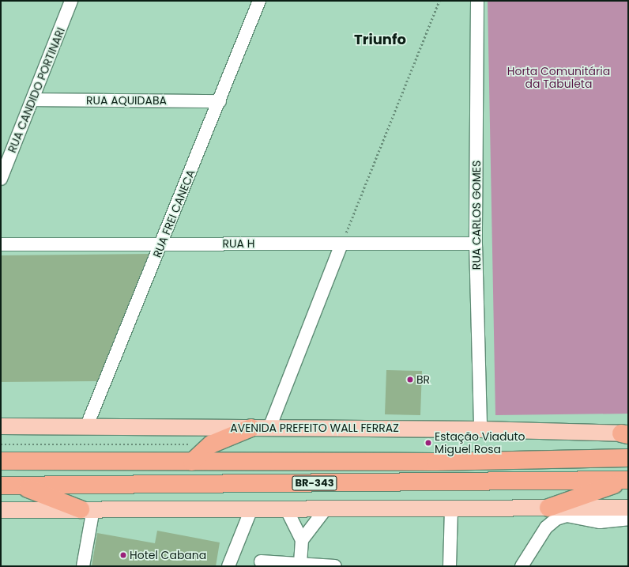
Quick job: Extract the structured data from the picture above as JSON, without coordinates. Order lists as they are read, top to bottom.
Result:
{
  "streets": {
    "highway": ["BR-343"],
    "main road": ["AVENIDA PREFEITO WALL FERRAZ"],
    "street": [
      "RUA CANDIDO PORTINARI",
      "RUA AQUIDABA",
      "RUA FREI CANECA",
      "RUA CARLOS GOMES",
      "RUA H"
    ]
  },
  "crossings": [
    ["RUA CANDIDO PORTINARI", "RUA AQUIDABA"],
    ["RUA AQUIDABA", "RUA FREI CANECA"],
    ["RUA FREI CANECA", "RUA H"],
    ["RUA FREI CANECA", "AVENIDA PREFEITO WALL FERRAZ"],
    ["RUA CARLOS GOMES", "RUA H"],
    ["RUA CARLOS GOMES", "AVENIDA PREFEITO WALL FERRAZ"]
  ],
  "districts": ["Triunfo"],
  "parks": ["Horta Comunitária da Tabuleta"],
  "places": ["BR", "Estação Viaduto Miguel Rosa", "Hotel Cabana"]
}
